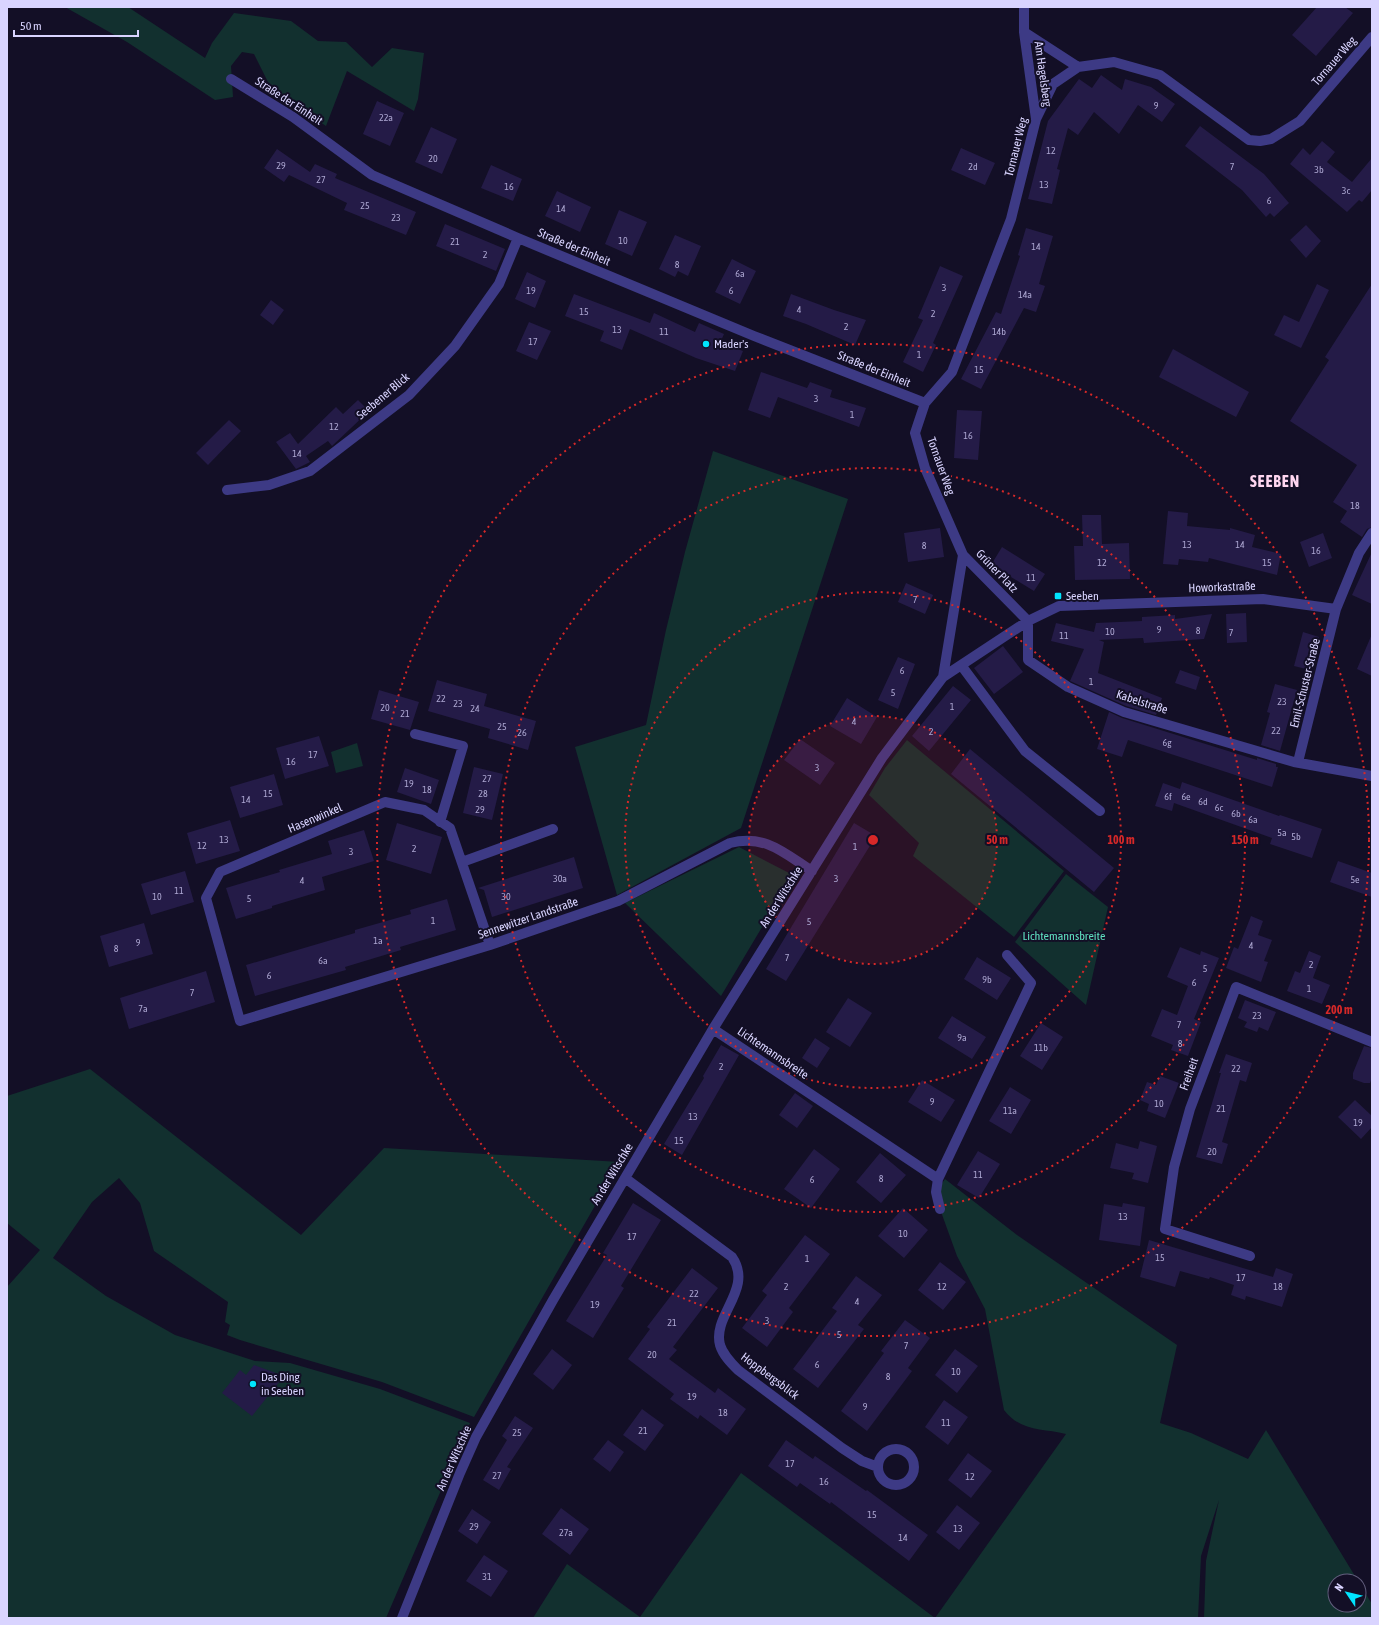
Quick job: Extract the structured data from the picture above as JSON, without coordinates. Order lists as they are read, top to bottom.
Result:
{
  "streets": {
    "street": [
      "Tornauer Weg",
      "Am Hagelsberg",
      "Straße der Einheit",
      "Seebener Blick",
      "Grüner Platz",
      "Howorkastraße",
      "Emil-Schuster-Straße",
      "Kabelstraße",
      "Hasenwinkel",
      "An der Witschke",
      "Sennewitzer Landstraße",
      "Lichtemannsbreite",
      "Freiheit",
      "Hoppbergsblick"
    ]
  },
  "crossings": [
    ["Tornauer Weg", "Am Hagelsberg"],
    ["Tornauer Weg", "Straße der Einheit"],
    ["Tornauer Weg", "Grüner Platz"],
    ["Straße der Einheit", "Seebener Blick"],
    ["Grüner Platz", "Howorkastraße"],
    ["Grüner Platz", "Kabelstraße"],
    ["Grüner Platz", "An der Witschke"],
    ["Howorkastraße", "Emil-Schuster-Straße"],
    ["Howorkastraße", "Kabelstraße"],
    ["Emil-Schuster-Straße", "Kabelstraße"],
    ["Hasenwinkel", "Sennewitzer Landstraße"],
    ["An der Witschke", "Sennewitzer Landstraße"],
    ["An der Witschke", "Lichtemannsbreite"],
    ["An der Witschke", "Hoppbergsblick"]
  ],
  "districts": ["SEEBEN"],
  "parks": ["Lichtemannsbreite"],
  "places": {
    "other": ["Mader's", "Das Ding in Seeben"],
    "transit": ["Seeben"]
  },
  "house_numbers": [
    "9",
    "22a",
    "12",
    "20",
    "29",
    "2d",
    "7",
    "3b",
    "27",
    "13",
    "16",
    "3c",
    "6",
    "25",
    "14",
    "23",
    "10",
    "21",
    "14",
    "2",
    "8",
    "6a",
    "3",
    "19",
    "6",
    "14a",
    "4",
    "15",
    "2",
    "2",
    "13",
    "11",
    "14b",
    "17",
    "1",
    "15",
    "3",
    "1",
    "12",
    "16",
    "14",
    "18",
    "13",
    "14",
    "8",
    "16",
    "12",
    "15",
    "11",
    "7",
    "9",
    "8",
    "10",
    "7",
    "11",
    "6",
    "1",
    "5",
    "22",
    "23",
    "23",
    "1",
    "20",
    "24",
    "21",
    "4",
    "25",
    "22",
    "2",
    "26",
    "6g",
    "17",
    "16",
    "3",
    "27",
    "19",
    "18",
    "15",
    "28",
    "6f",
    "6e",
    "14",
    "6d",
    "6c",
    "29",
    "6b",
    "6a",
    "5a",
    "5b",
    "13",
    "12",
    "1",
    "2",
    "3",
    "30a",
    "3",
    "5e",
    "4",
    "11",
    "10",
    "30",
    "5",
    "1",
    "5",
    "1a",
    "9",
    "4",
    "8",
    "7",
    "6a",
    "2",
    "5",
    "6",
    "9b",
    "6",
    "1",
    "7",
    "7a",
    "23",
    "7",
    "9a",
    "8",
    "11b",
    "2",
    "22",
    "9",
    "10",
    "21",
    "11a",
    "13",
    "19",
    "15",
    "20",
    "11",
    "8",
    "6",
    "13",
    "10",
    "17",
    "15",
    "1",
    "17",
    "2",
    "12",
    "18",
    "22",
    "4",
    "19",
    "3",
    "21",
    "5",
    "7",
    "20",
    "6",
    "10",
    "8",
    "19",
    "9",
    "18",
    "11",
    "21",
    "25",
    "17",
    "27",
    "12",
    "16",
    "15",
    "29",
    "13",
    "27a",
    "14",
    "31"
  ],
  "scale_bar": "50 m",
  "north": "top left",
  "rings": [
    "50 m",
    "100 m",
    "150 m",
    "200 m"
  ]
}
